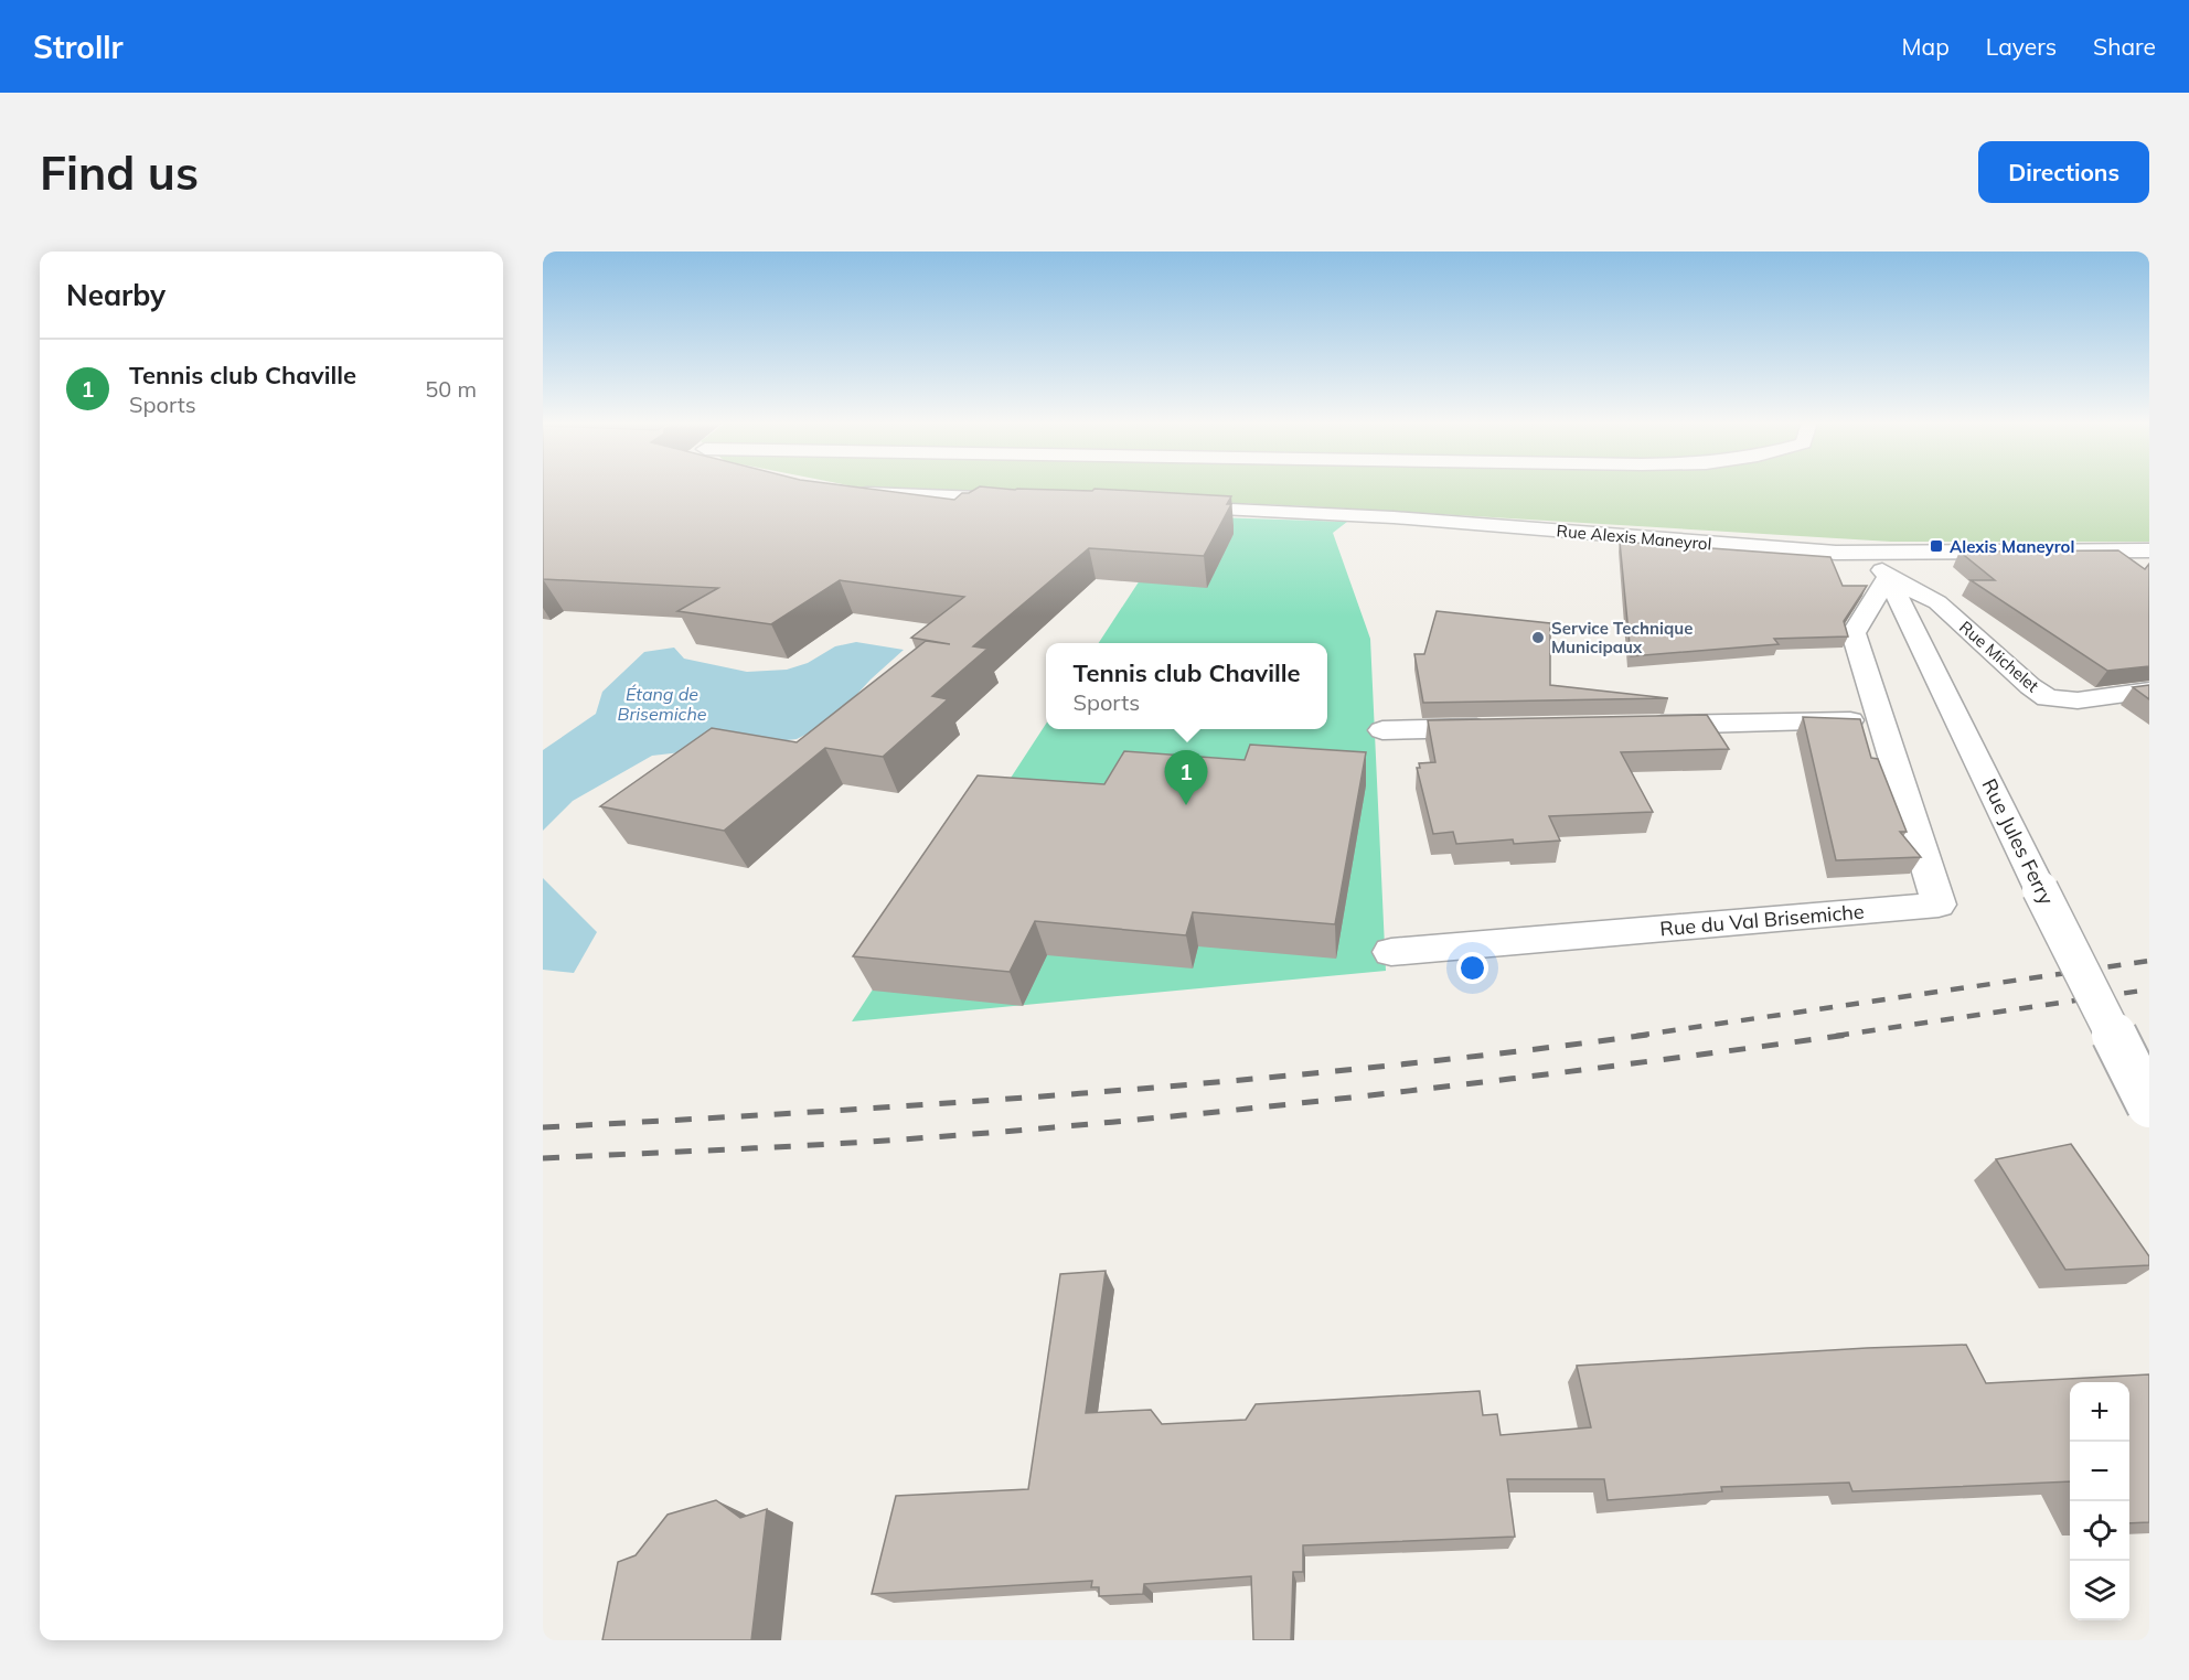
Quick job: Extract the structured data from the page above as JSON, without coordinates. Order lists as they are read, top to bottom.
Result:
{
  "streets": {
    "street": [
      "Rue Alexis Maneyrol",
      "Rue Michelet",
      "Rue Jules Ferry",
      "Rue du Val Brisemiche"
    ]
  },
  "crossings": [
    ["Rue Alexis Maneyrol", "Rue Michelet"],
    ["Rue Alexis Maneyrol", "Rue Jules Ferry"],
    ["Rue Alexis Maneyrol", "Rue du Val Brisemiche"],
    ["Rue Michelet", "Rue Jules Ferry"],
    ["Rue Michelet", "Rue du Val Brisemiche"],
    ["Rue Jules Ferry", "Rue du Val Brisemiche"]
  ],
  "water": ["Étang de Brisemiche"],
  "places": {
    "transit": ["Alexis Maneyrol"],
    "other": ["Service Technique Municipaux"]
  },
  "page": {
    "header": "Strollr",
    "nav": ["Map", "Layers", "Share"],
    "buttons": "Directions",
    "title": "Find us",
    "heading": "Nearby",
    "list": [
      {
        "mark": "1",
        "name": "Tennis club Chaville",
        "note": "Sports",
        "value": "50 m"
      }
    ],
    "popup": ["Tennis club Chaville", "Sports"],
    "pins": "1",
    "map_buttons": ["+", "−"]
  }
}
